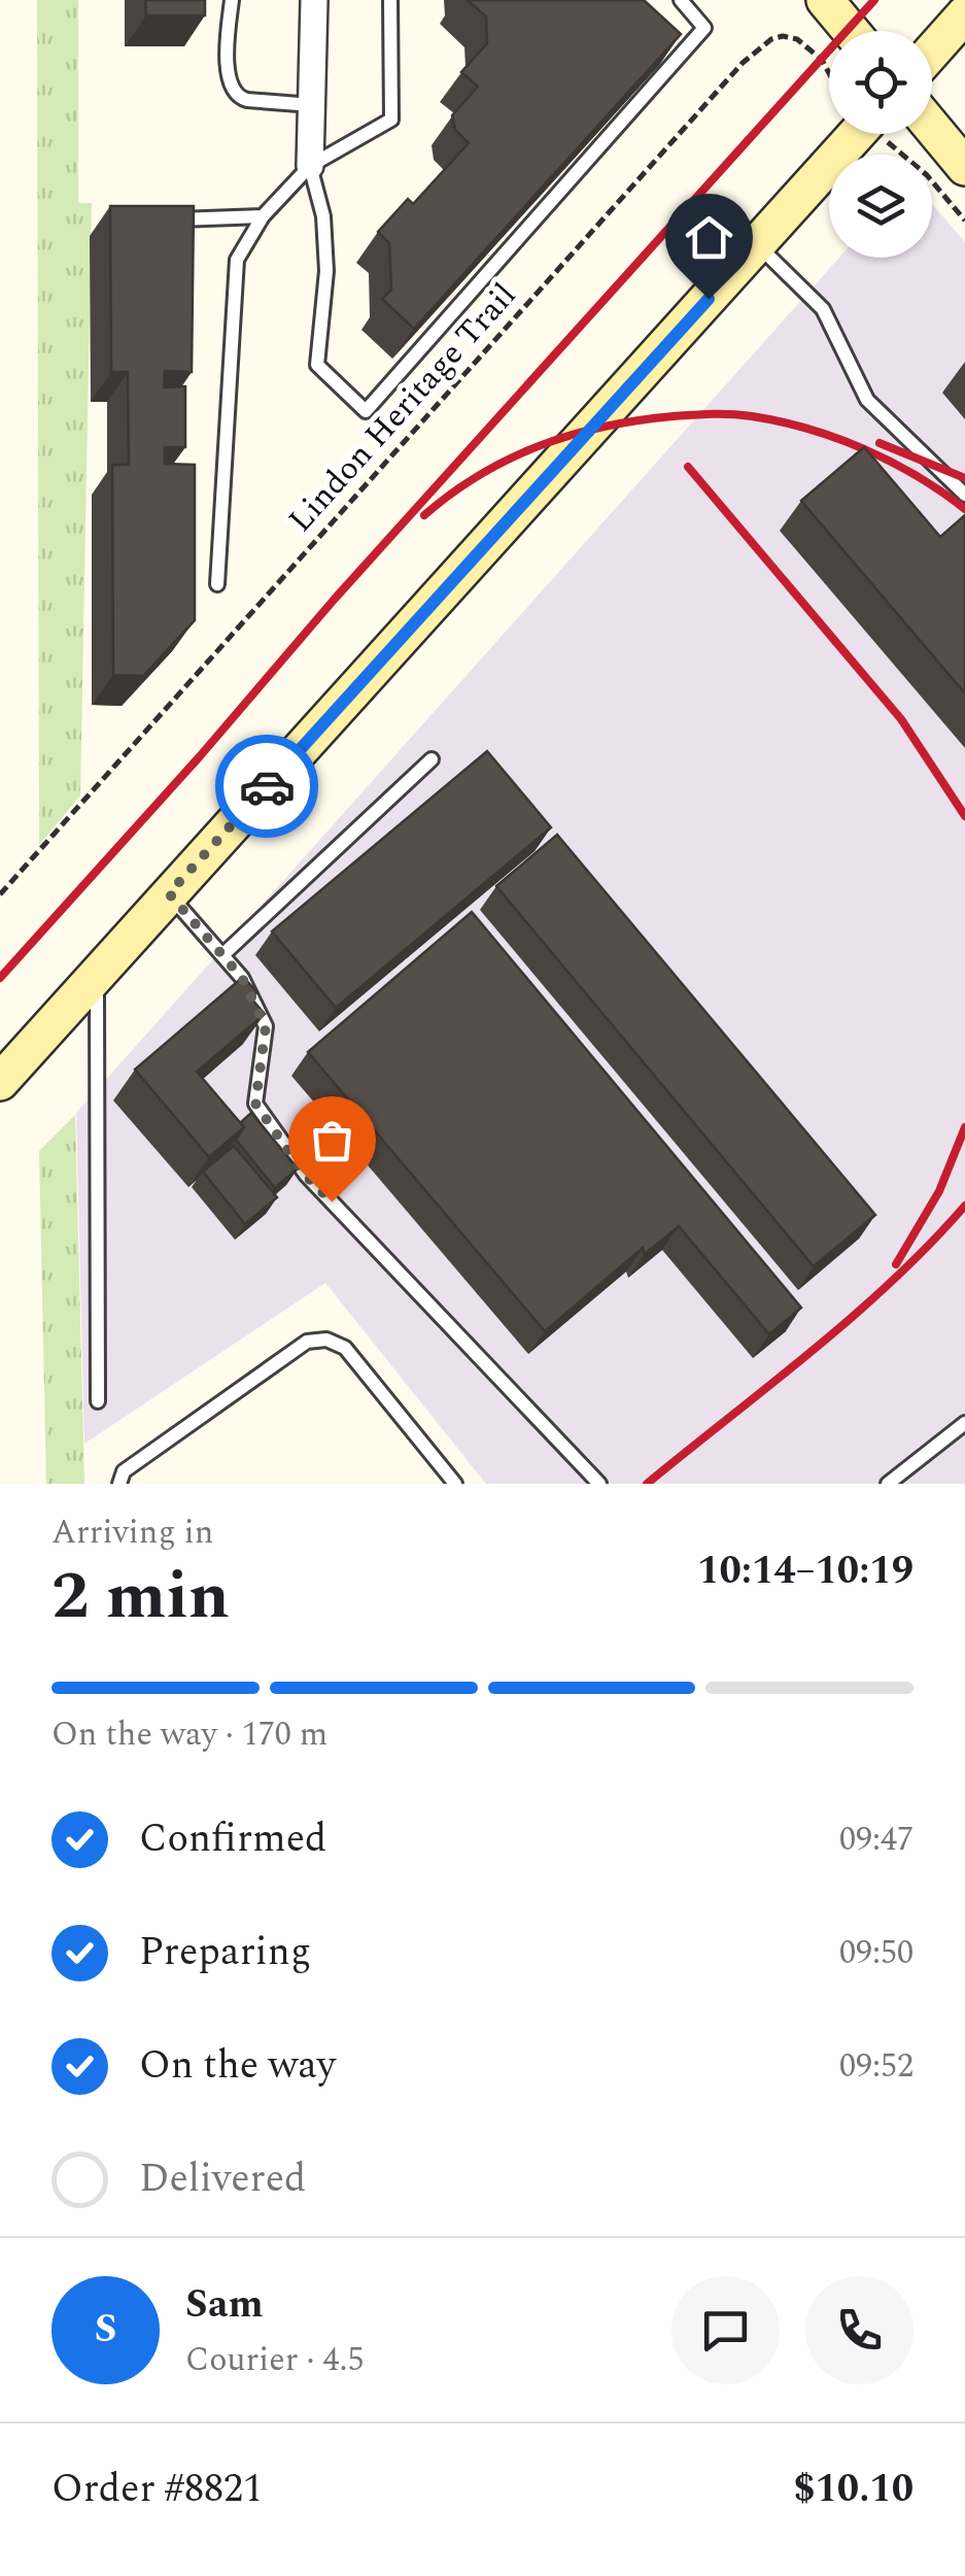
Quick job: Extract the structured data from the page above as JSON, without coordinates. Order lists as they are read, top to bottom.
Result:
{
  "streets": {
    "path": ["Lindon Heritage Trail"]
  },
  "page": {
    "heading": ["2 min", "Arriving in", "10:14–10:19"],
    "panel": [
      "Sam",
      "Courier · 4.5",
      "Order #8821",
      "$10.10"
    ],
    "bar": "On the way · 170 m",
    "list": [
      ["Confirmed", "09:47"],
      ["Preparing", "09:50"],
      ["On the way", "09:52"],
      "Delivered"
    ],
    "round": "S"
  }
}
